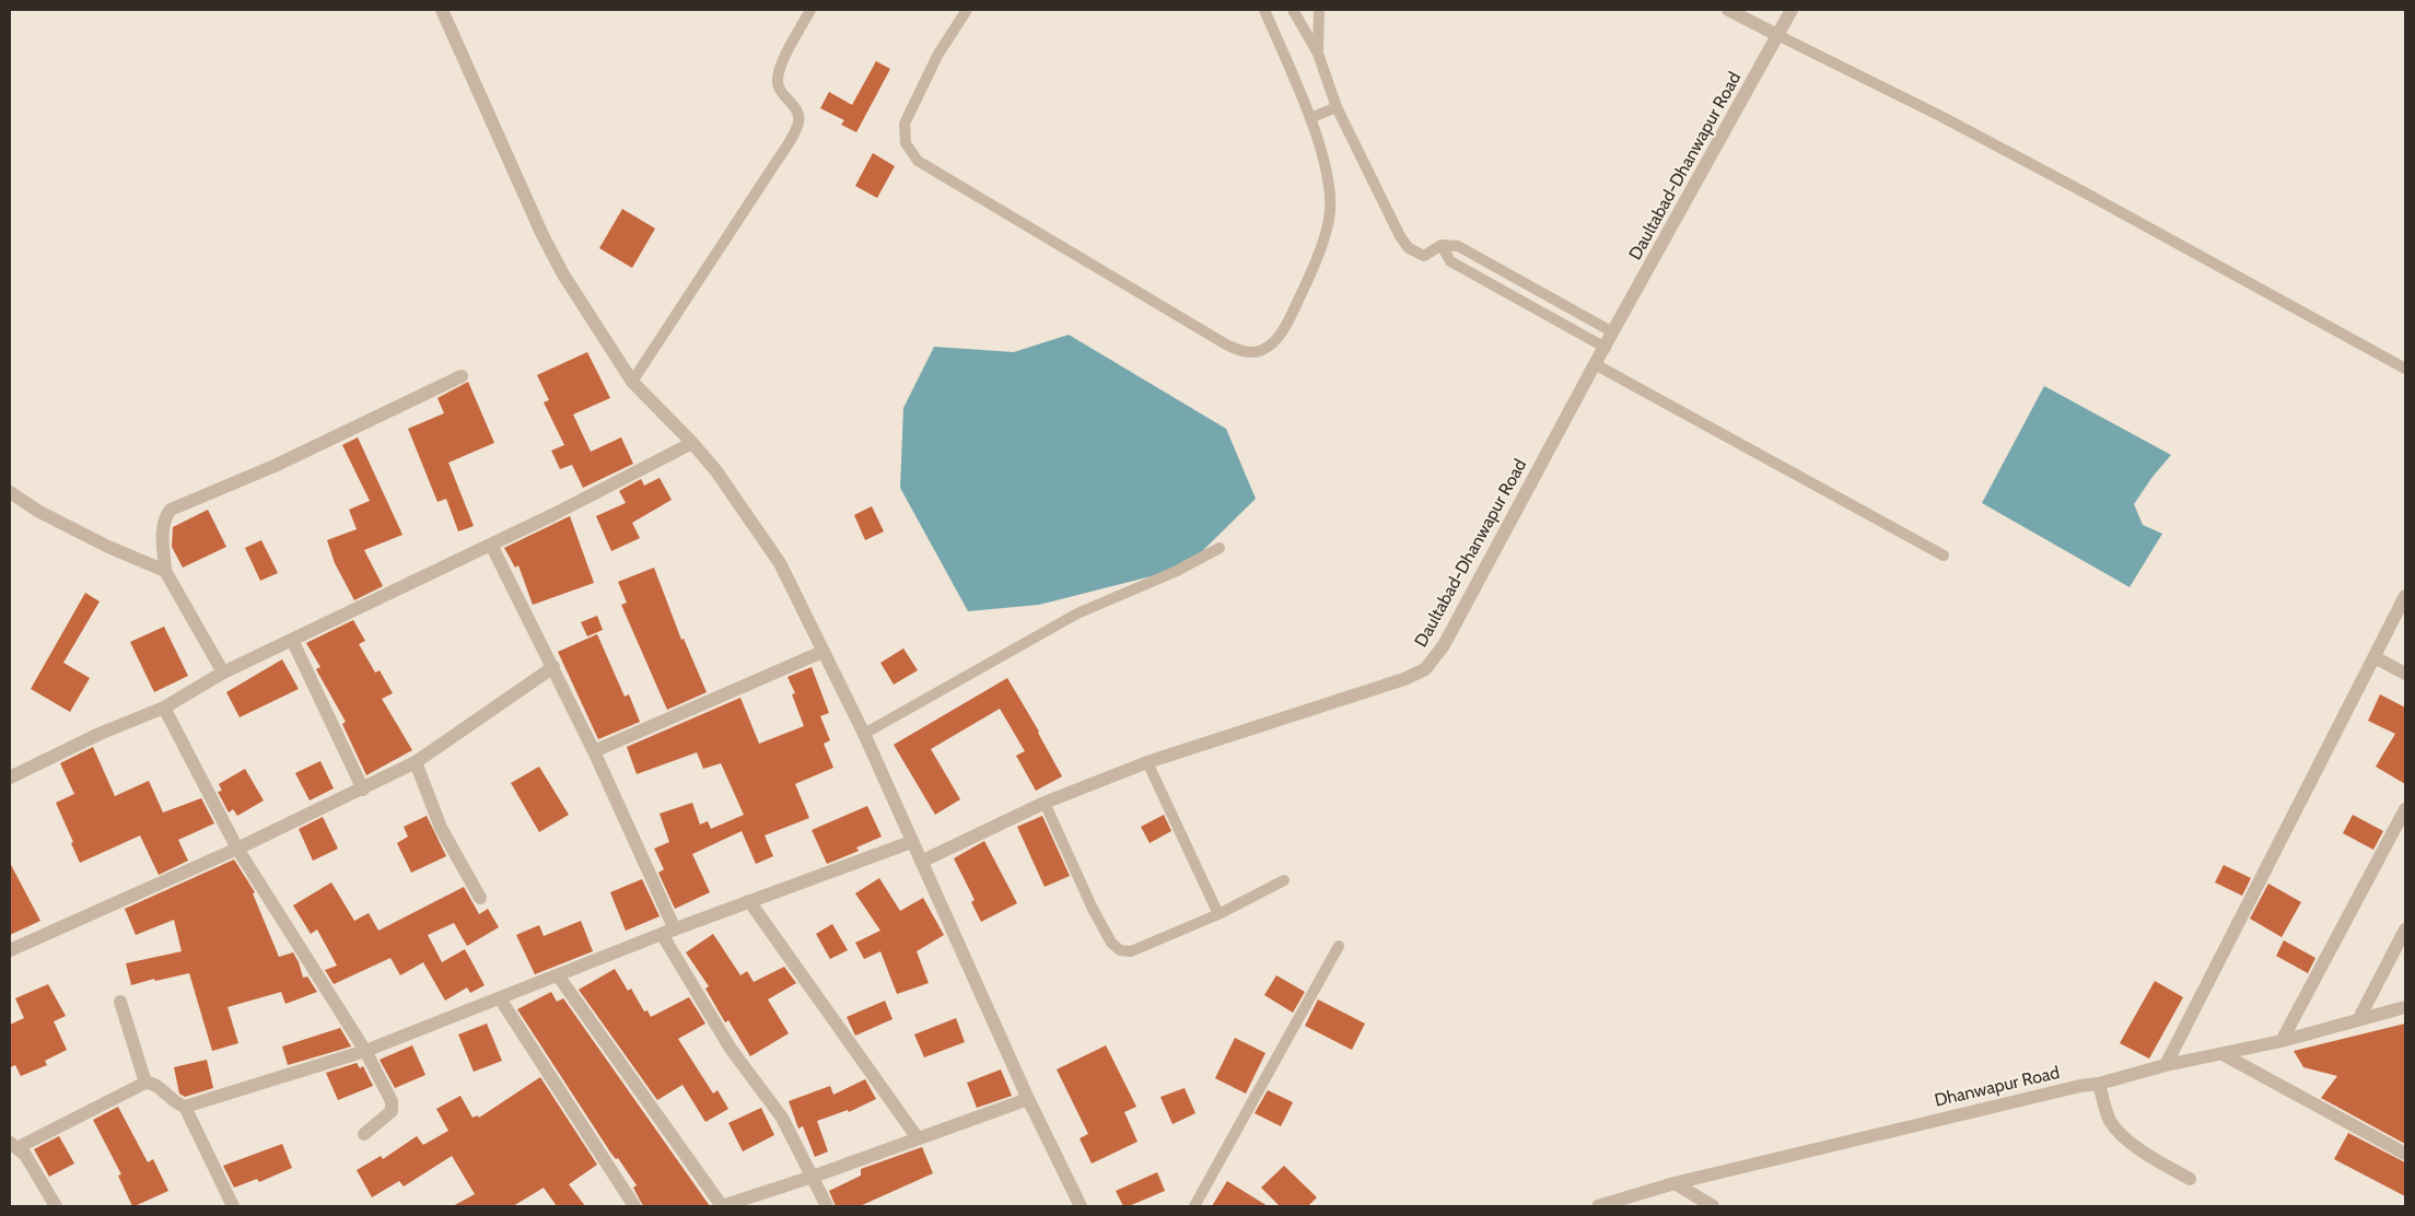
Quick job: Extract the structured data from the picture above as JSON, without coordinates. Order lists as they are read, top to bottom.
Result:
{
  "streets": {
    "street": ["Daultabad-Dhanwapur Road", "Dhanwapur Road"]
  }
}
